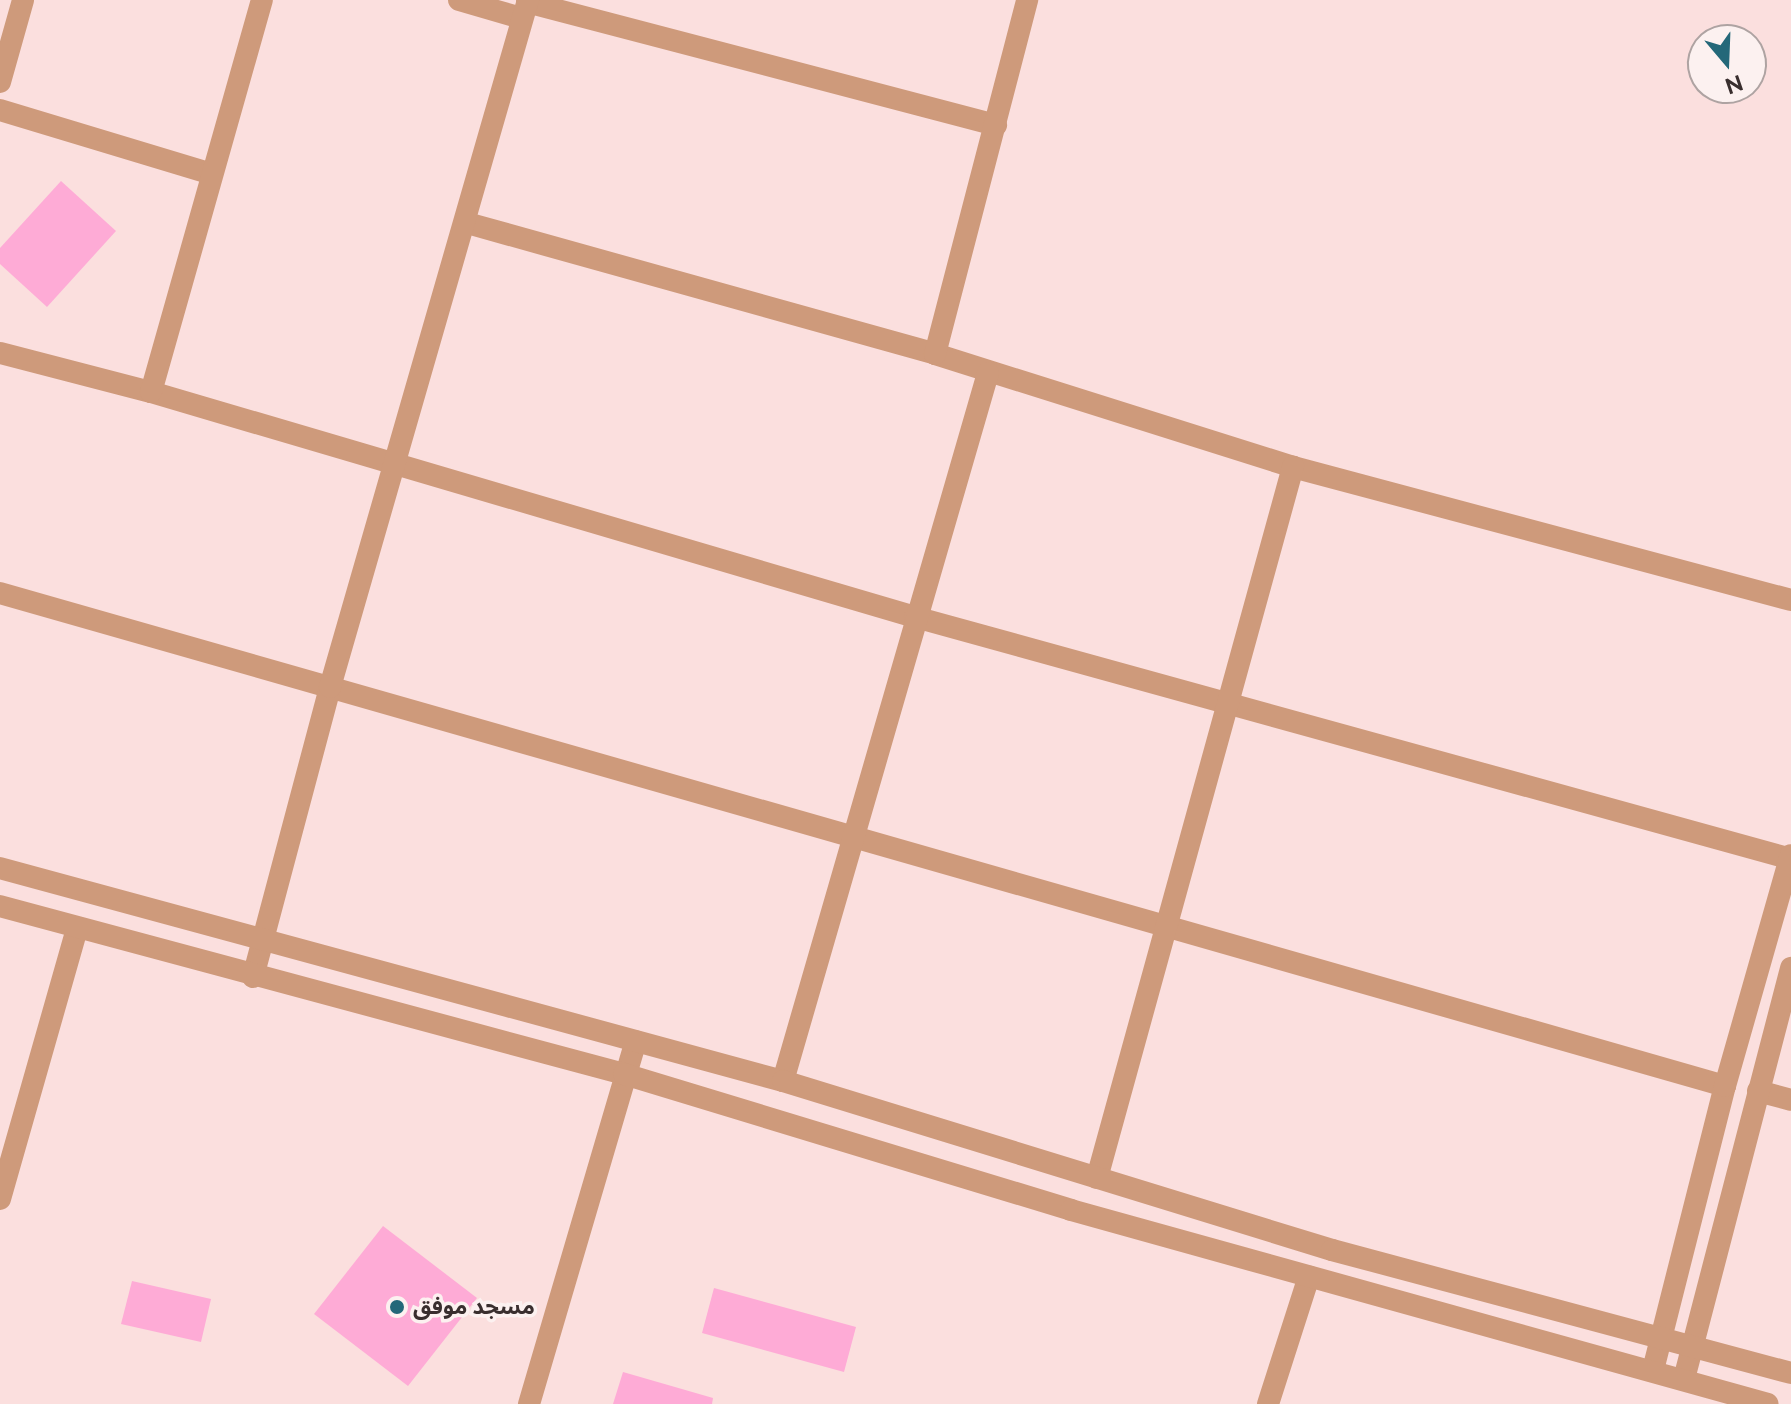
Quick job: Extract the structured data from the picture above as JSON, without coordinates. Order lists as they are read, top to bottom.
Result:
{
  "places": ["مسجد موفق"],
  "north": "bottom"
}
